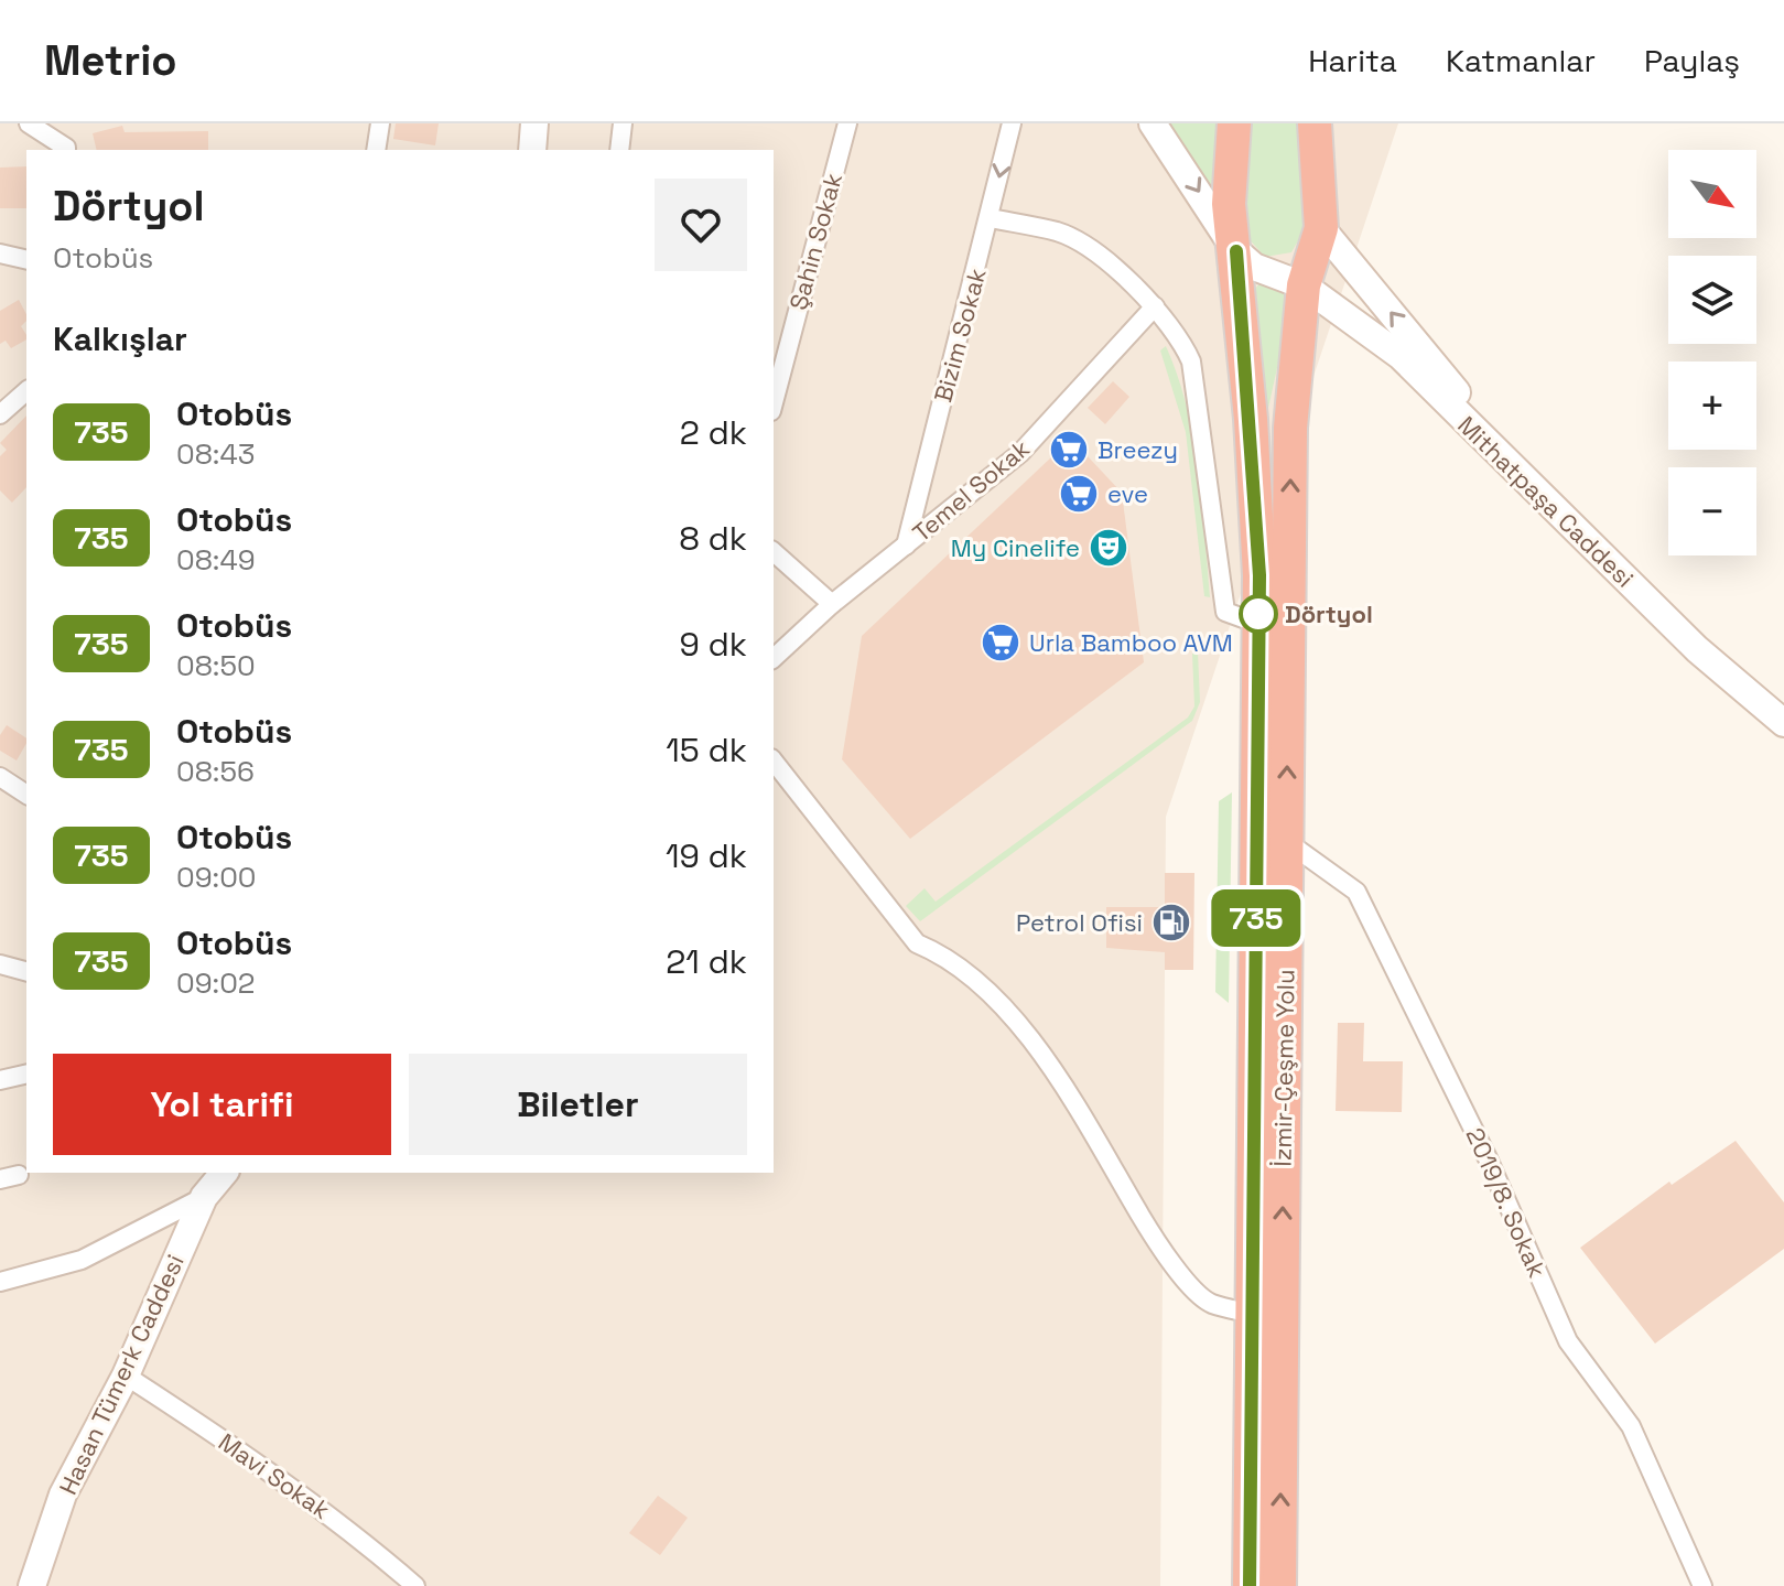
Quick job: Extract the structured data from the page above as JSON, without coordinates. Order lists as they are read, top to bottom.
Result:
{
  "streets": {
    "highway": ["İzmir-Çeşme Yolu"],
    "street": [
      "Şahin Sokak",
      "Bizim Sokak",
      "Temel Sokak",
      "Mithatpaşa Caddesi",
      "2019/8. Sokak",
      "Hasan Tümerk Caddesi",
      "Mavi Sokak"
    ]
  },
  "crossings": [
    ["Bizim Sokak", "Temel Sokak"],
    ["Mithatpaşa Caddesi", "İzmir-Çeşme Yolu"],
    ["İzmir-Çeşme Yolu", "2019/8. Sokak"],
    ["Hasan Tümerk Caddesi", "Mavi Sokak"]
  ],
  "places": {
    "supermarket": ["Breezy", "eve", "Urla Bamboo AVM"],
    "theatre": ["My Cinelife"],
    "other": ["Dörtyol"],
    "fuel station": ["Petrol Ofisi"]
  },
  "lines": ["bus line 735"],
  "north": "bottom right",
  "page": {
    "header": "Metrio",
    "nav": ["Harita", "Katmanlar", "Paylaş"],
    "on_map": "735",
    "map_buttons": ["+", "−"],
    "heading": [
      ["Dörtyol", "Otobüs"],
      "Kalkışlar"
    ],
    "list": [
      {
        "mark": "735",
        "name": "Otobüs",
        "note": "08:43",
        "value": "2 dk"
      },
      {
        "mark": "735",
        "name": "Otobüs",
        "note": "08:49",
        "value": "8 dk"
      },
      {
        "mark": "735",
        "name": "Otobüs",
        "note": "08:50",
        "value": "9 dk"
      },
      {
        "mark": "735",
        "name": "Otobüs",
        "note": "08:56",
        "value": "15 dk"
      },
      {
        "mark": "735",
        "name": "Otobüs",
        "note": "09:00",
        "value": "19 dk"
      },
      {
        "mark": "735",
        "name": "Otobüs",
        "note": "09:02",
        "value": "21 dk"
      }
    ],
    "buttons": ["Yol tarifi", "Biletler"]
  }
}
